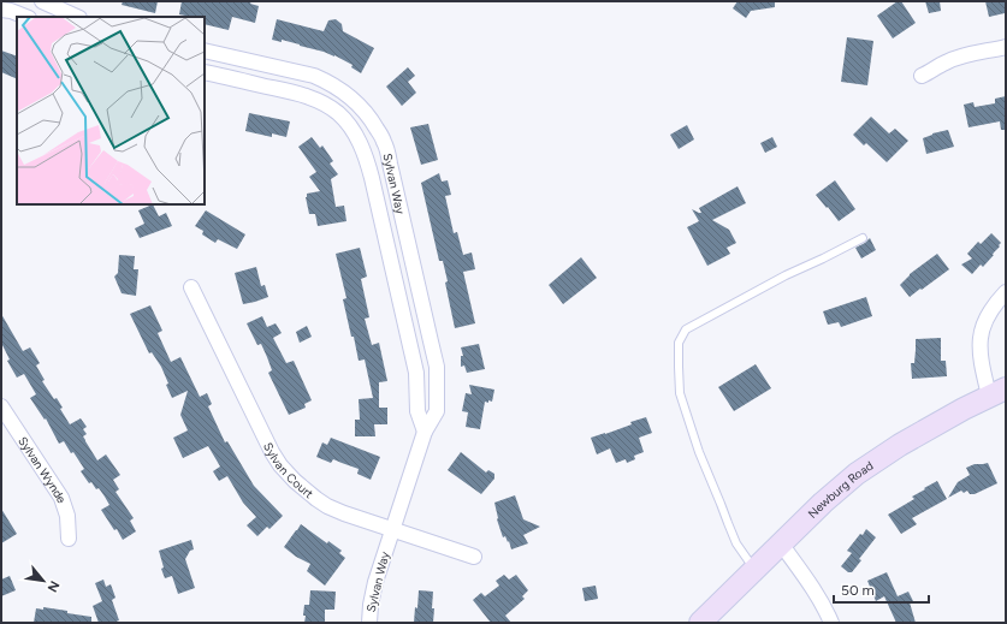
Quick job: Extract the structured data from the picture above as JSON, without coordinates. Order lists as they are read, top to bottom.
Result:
{
  "streets": {
    "main road": ["Newburg Road"],
    "street": ["Sylvan Way", "Sylvan Court", "Sylvan Wynde"]
  },
  "crossings": [
    ["Sylvan Way", "Sylvan Court"]
  ],
  "scale_bar": "50 m",
  "north": "bottom right"
}
